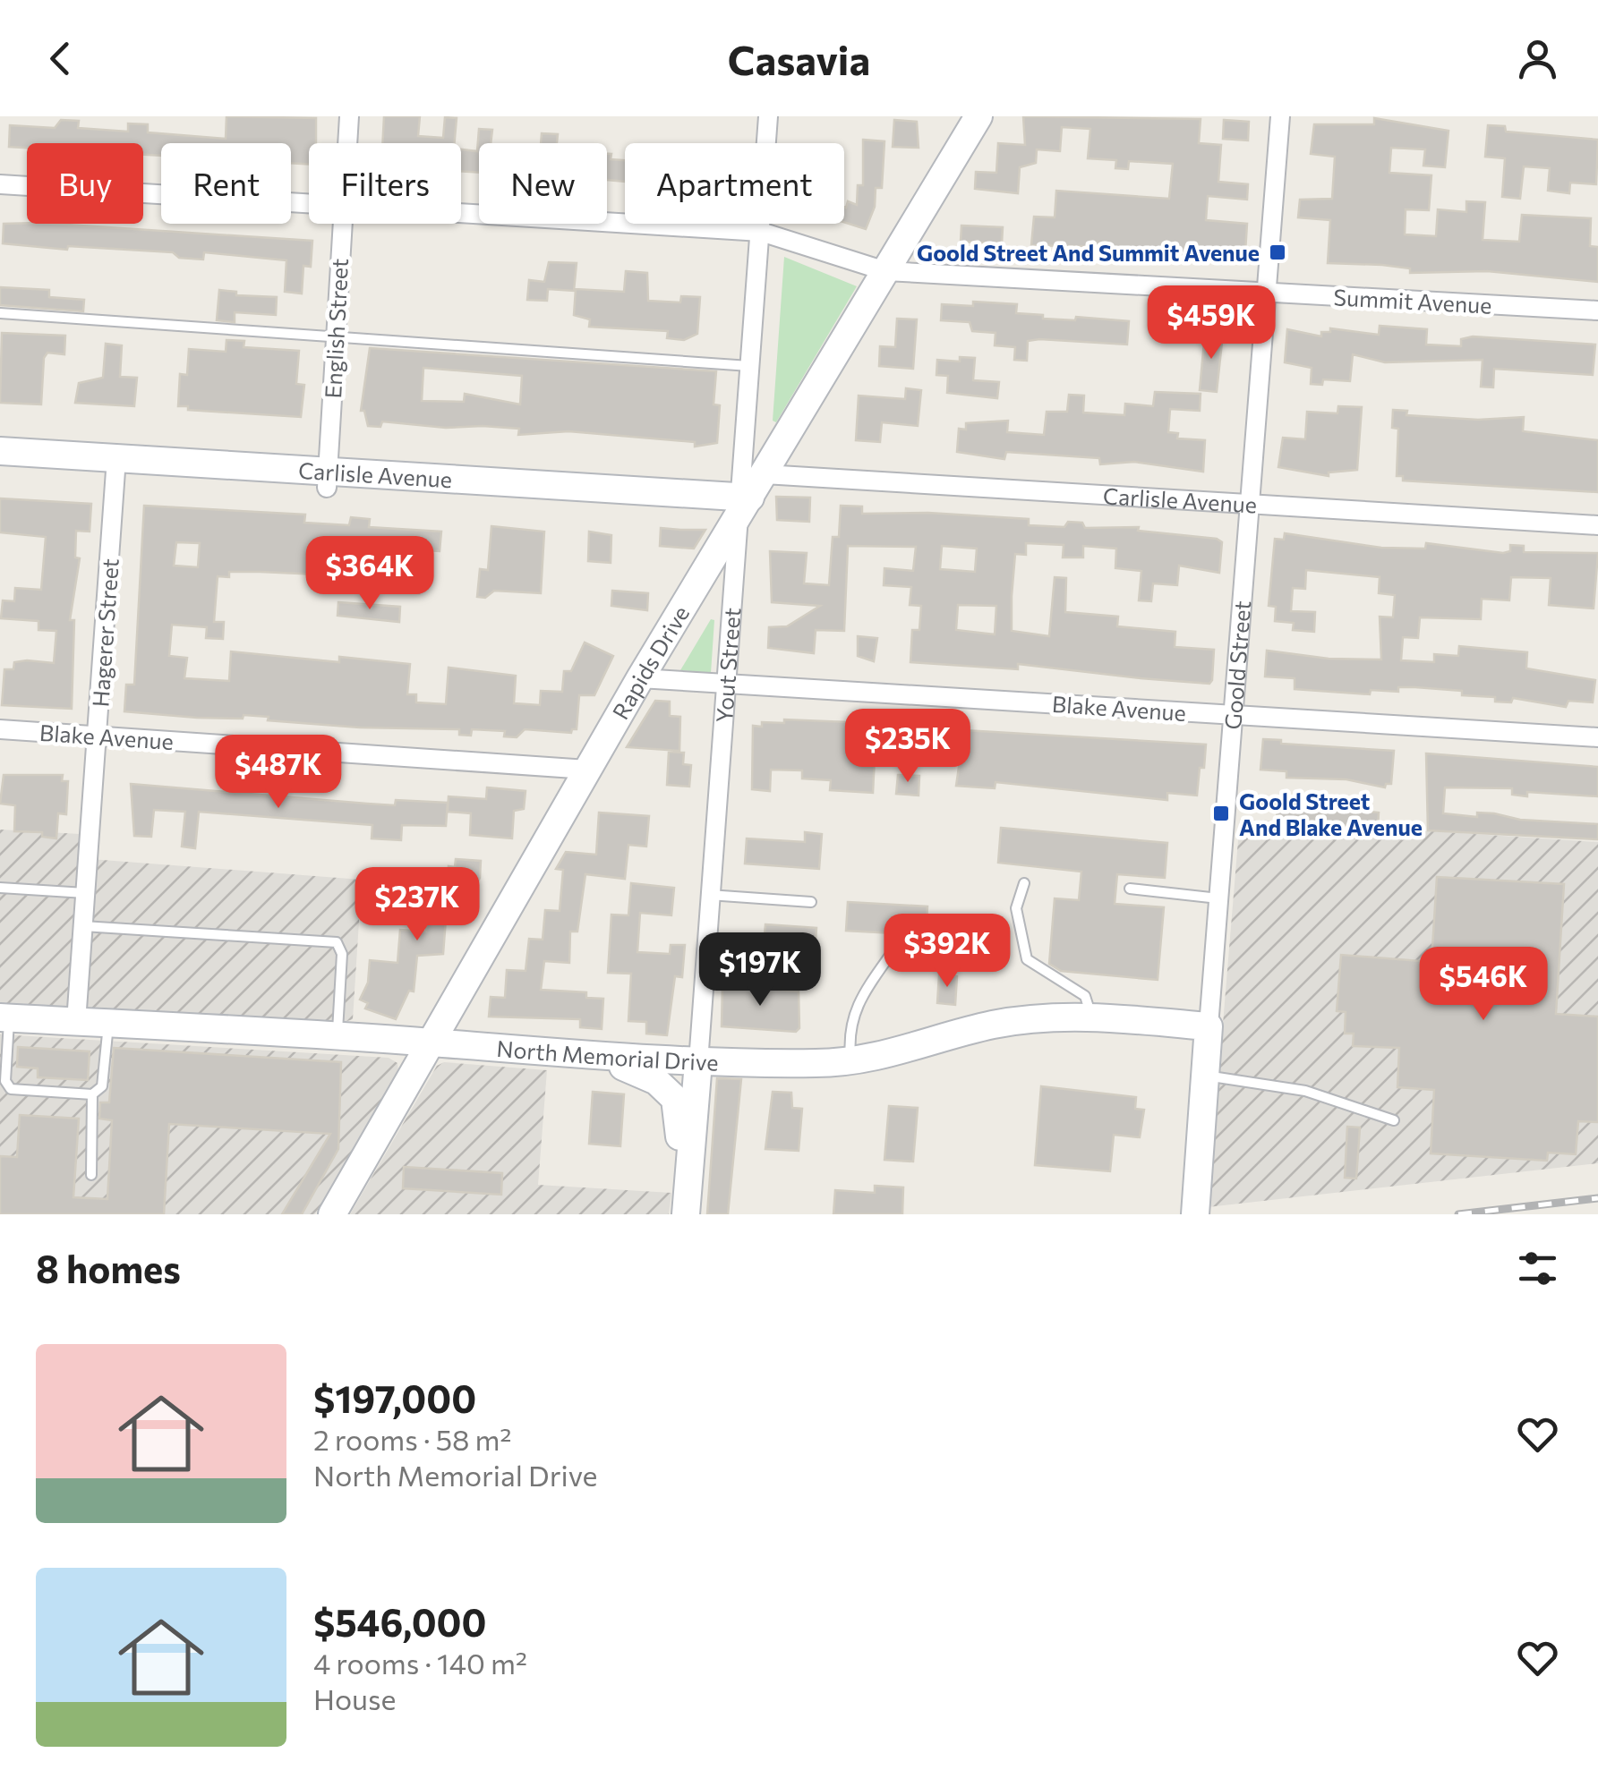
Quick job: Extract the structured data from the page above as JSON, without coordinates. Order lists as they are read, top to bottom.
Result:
{
  "streets": {
    "street": [
      "Summit Avenue",
      "English Street",
      "Carlisle Avenue",
      "Hagerer Street",
      "Rapids Drive",
      "Yout Street",
      "Goold Street",
      "Blake Avenue",
      "North Memorial Drive"
    ]
  },
  "crossings": [
    ["Summit Avenue", "Rapids Drive"],
    ["Summit Avenue", "Yout Street"],
    ["Summit Avenue", "Goold Street"],
    ["English Street", "Carlisle Avenue"],
    ["Carlisle Avenue", "Hagerer Street"],
    ["Carlisle Avenue", "Rapids Drive"],
    ["Carlisle Avenue", "Yout Street"],
    ["Carlisle Avenue", "Goold Street"],
    ["Hagerer Street", "Blake Avenue"],
    ["Hagerer Street", "North Memorial Drive"],
    ["Rapids Drive", "Yout Street"],
    ["Rapids Drive", "Blake Avenue"],
    ["Rapids Drive", "North Memorial Drive"],
    ["Yout Street", "Blake Avenue"],
    ["Yout Street", "North Memorial Drive"],
    ["Goold Street", "Blake Avenue"],
    ["Goold Street", "North Memorial Drive"]
  ],
  "places": {
    "transit": ["Goold Street And Summit Avenue", "Goold Street And Blake Avenue"]
  },
  "page": {
    "header": "Casavia",
    "chip": [
      "Buy",
      "Rent",
      "Filters",
      "New",
      "Apartment"
    ],
    "price": [
      "$459K",
      "$364K",
      "$235K",
      "$487K",
      "$237K",
      "$392K",
      "$197K",
      "$546K"
    ],
    "heading": "8 homes",
    "list": [
      {
        "name": "$197,000",
        "note": "2 rooms · 58 m² · North Memorial Drive"
      },
      {
        "name": "$546,000",
        "note": "4 rooms · 140 m² · House"
      }
    ]
  }
}
